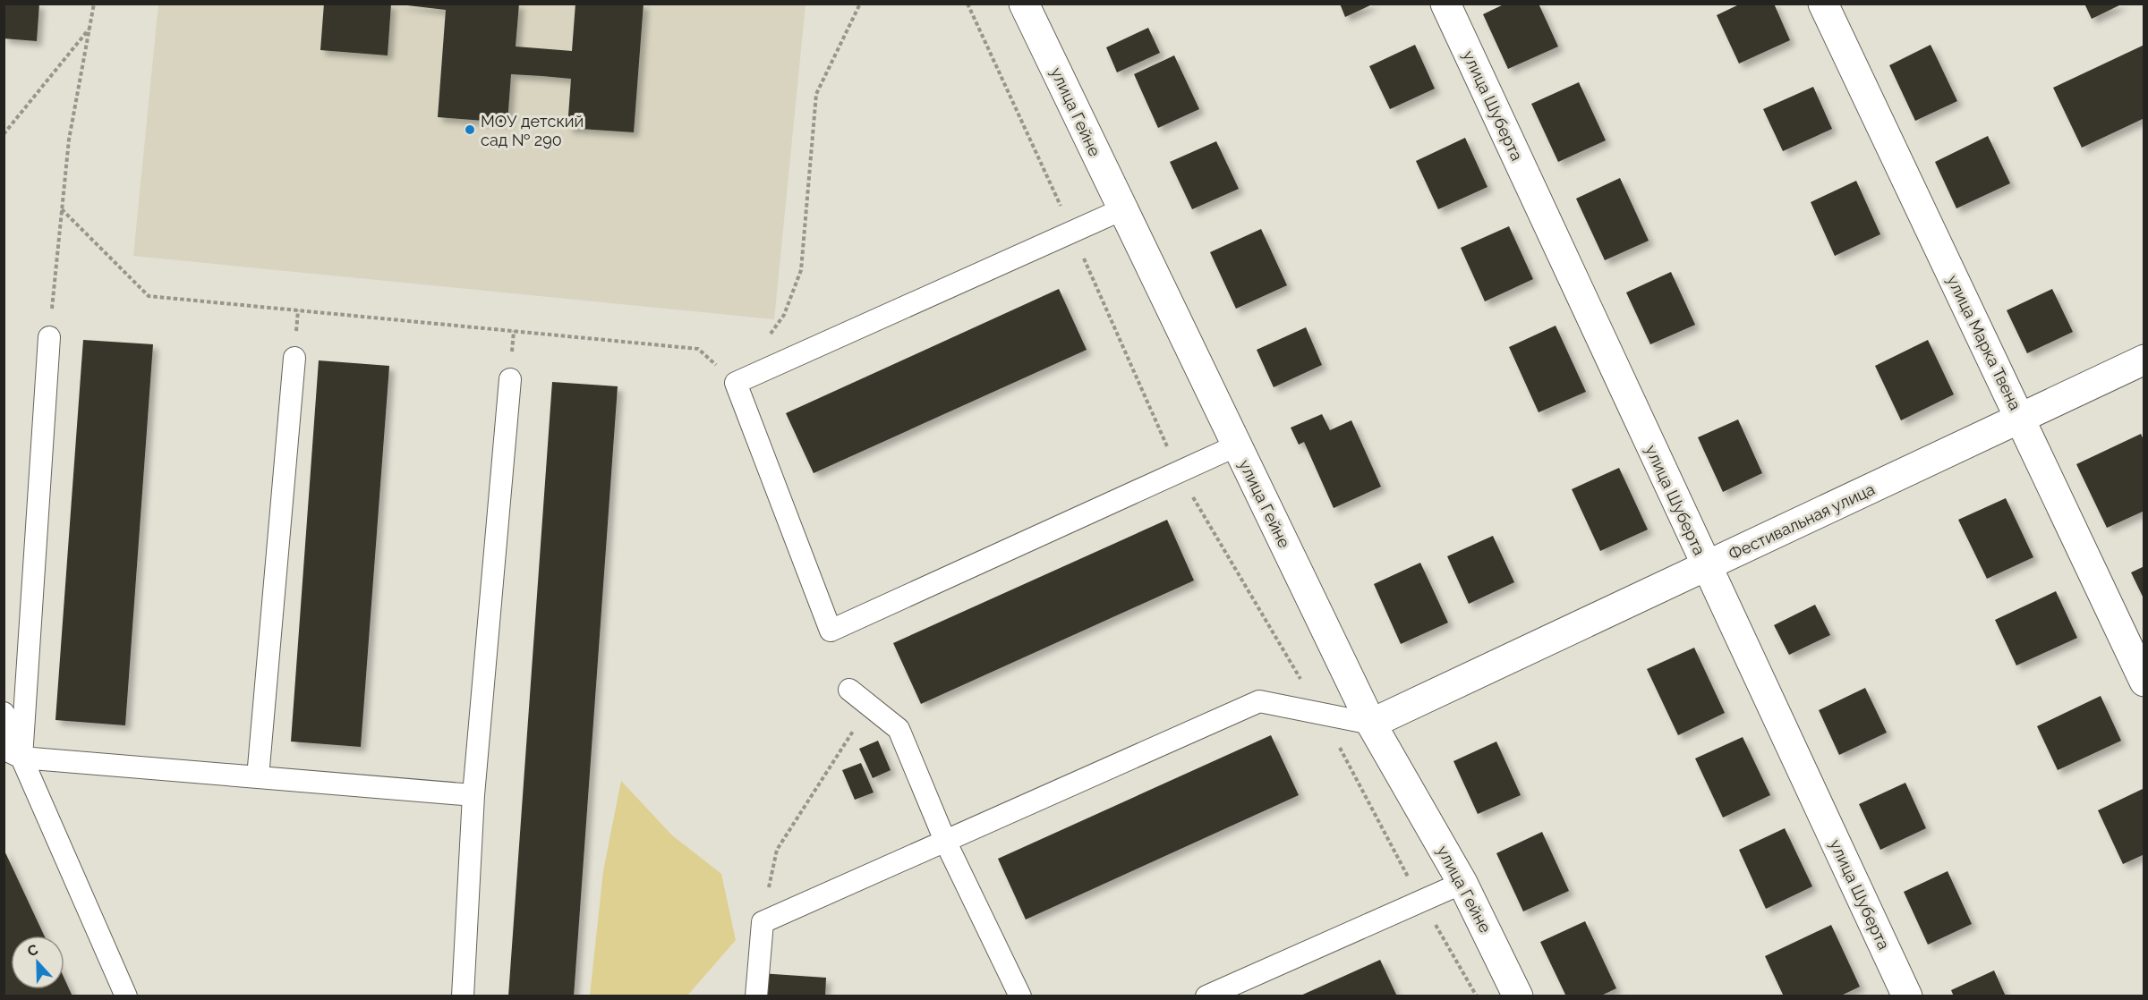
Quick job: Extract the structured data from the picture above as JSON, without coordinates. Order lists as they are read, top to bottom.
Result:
{
  "streets": {
    "street": [
      "улица Шуберта",
      "улица Гейне",
      "улица Марка Твена",
      "Фестивальная улица"
    ]
  },
  "crossings": [
    ["улица Шуберта", "Фестивальная улица"],
    ["улица Гейне", "Фестивальная улица"],
    ["улица Марка Твена", "Фестивальная улица"]
  ],
  "places": ["МОУ детский сад № 290"],
  "north": "top"
}
